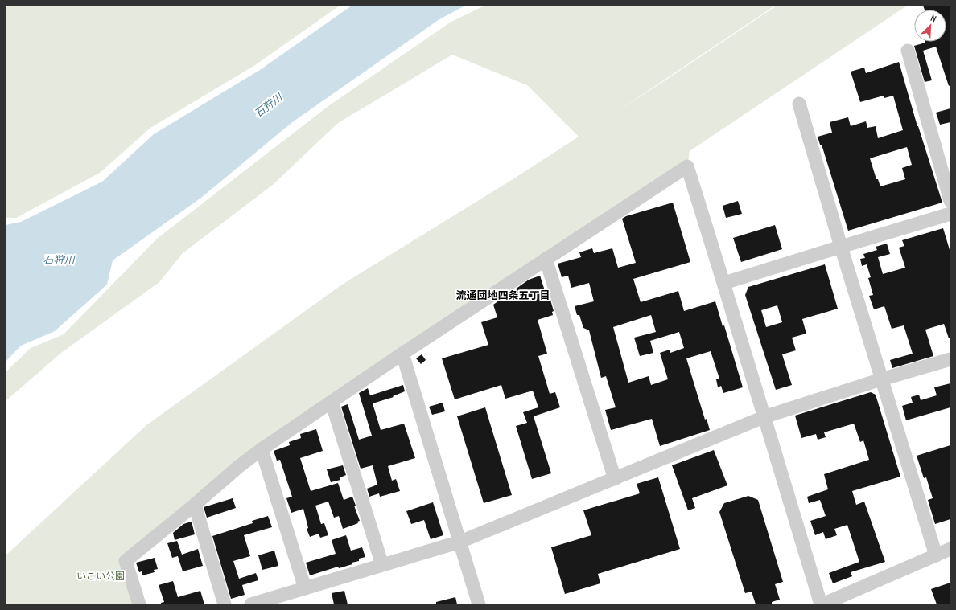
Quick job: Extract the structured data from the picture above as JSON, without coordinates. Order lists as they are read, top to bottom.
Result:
{
  "districts": ["流通団地四条五丁目"],
  "water": ["石狩川"],
  "parks": ["いこい公園"],
  "north": "top right"
}
